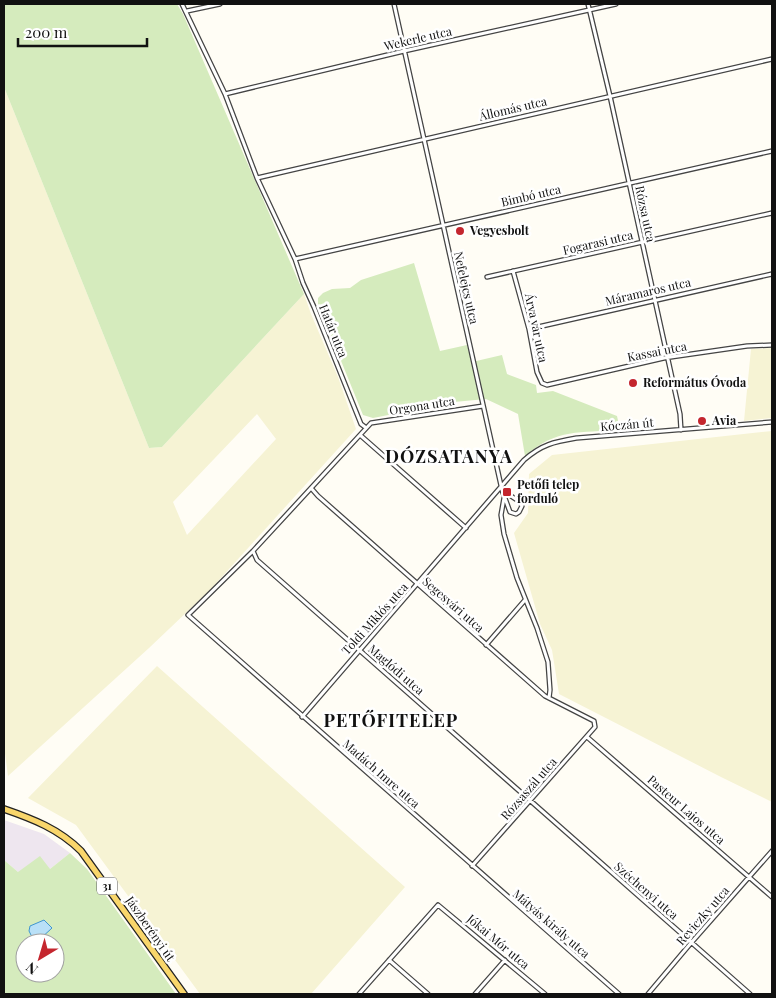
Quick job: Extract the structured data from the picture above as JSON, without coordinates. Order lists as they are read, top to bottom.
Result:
{
  "streets": {
    "main road": ["31", "Jászberényi út"],
    "street": [
      "Wekerle utca",
      "Állomás utca",
      "Bimbó utca",
      "Rózsa utca",
      "Fogarasi utca",
      "Nefelejcs utca",
      "Máramaros utca",
      "Árva vár utca",
      "Határ utca",
      "Kassai utca",
      "Orgona utca",
      "Kóczán út",
      "Segesvári utca",
      "Toldi Miklós utca",
      "Maglódi utca",
      "Madách Imre utca",
      "Rózsaszál utca",
      "Pasteur Lajos utca",
      "Széchenyi utca",
      "Reviczky utca",
      "Mátyás király utca",
      "Jókai Mór utca"
    ]
  },
  "crossings": [
    ["Wekerle utca", "Rózsa utca"],
    ["Wekerle utca", "Nefelejcs utca"],
    ["Wekerle utca", "Határ utca"],
    ["Állomás utca", "Rózsa utca"],
    ["Állomás utca", "Nefelejcs utca"],
    ["Állomás utca", "Határ utca"],
    ["Bimbó utca", "Rózsa utca"],
    ["Bimbó utca", "Nefelejcs utca"],
    ["Bimbó utca", "Határ utca"],
    ["Rózsa utca", "Fogarasi utca"],
    ["Rózsa utca", "Máramaros utca"],
    ["Rózsa utca", "Kassai utca"],
    ["Rózsa utca", "Kóczán út"],
    ["Fogarasi utca", "Árva vár utca"],
    ["Nefelejcs utca", "Orgona utca"],
    ["Nefelejcs utca", "Kóczán út"],
    ["Nefelejcs utca", "Toldi Miklós utca"],
    ["Máramaros utca", "Árva vár utca"],
    ["Árva vár utca", "Kassai utca"],
    ["Határ utca", "Orgona utca"],
    ["Kóczán út", "Toldi Miklós utca"],
    ["Segesvári utca", "Toldi Miklós utca"],
    ["Segesvári utca", "Rózsaszál utca"],
    ["Toldi Miklós utca", "Maglódi utca"],
    ["Toldi Miklós utca", "Madách Imre utca"],
    ["Maglódi utca", "Madách Imre utca"],
    ["Maglódi utca", "Rózsaszál utca"],
    ["Maglódi utca", "Széchenyi utca"],
    ["Madách Imre utca", "Rózsaszál utca"],
    ["Madách Imre utca", "Mátyás király utca"],
    ["Rózsaszál utca", "Pasteur Lajos utca"],
    ["Rózsaszál utca", "Széchenyi utca"],
    ["Rózsaszál utca", "Mátyás király utca"],
    ["Pasteur Lajos utca", "Reviczky utca"],
    ["Széchenyi utca", "Reviczky utca"]
  ],
  "districts": ["DÓZSATANYA", "PETŐFITELEP"],
  "places": {
    "other": ["Vegyesbolt", "Református Óvoda", "Avia"],
    "transit": ["Petőfi telep forduló"]
  },
  "scale_bar": "200 m",
  "north": "bottom left"
}
